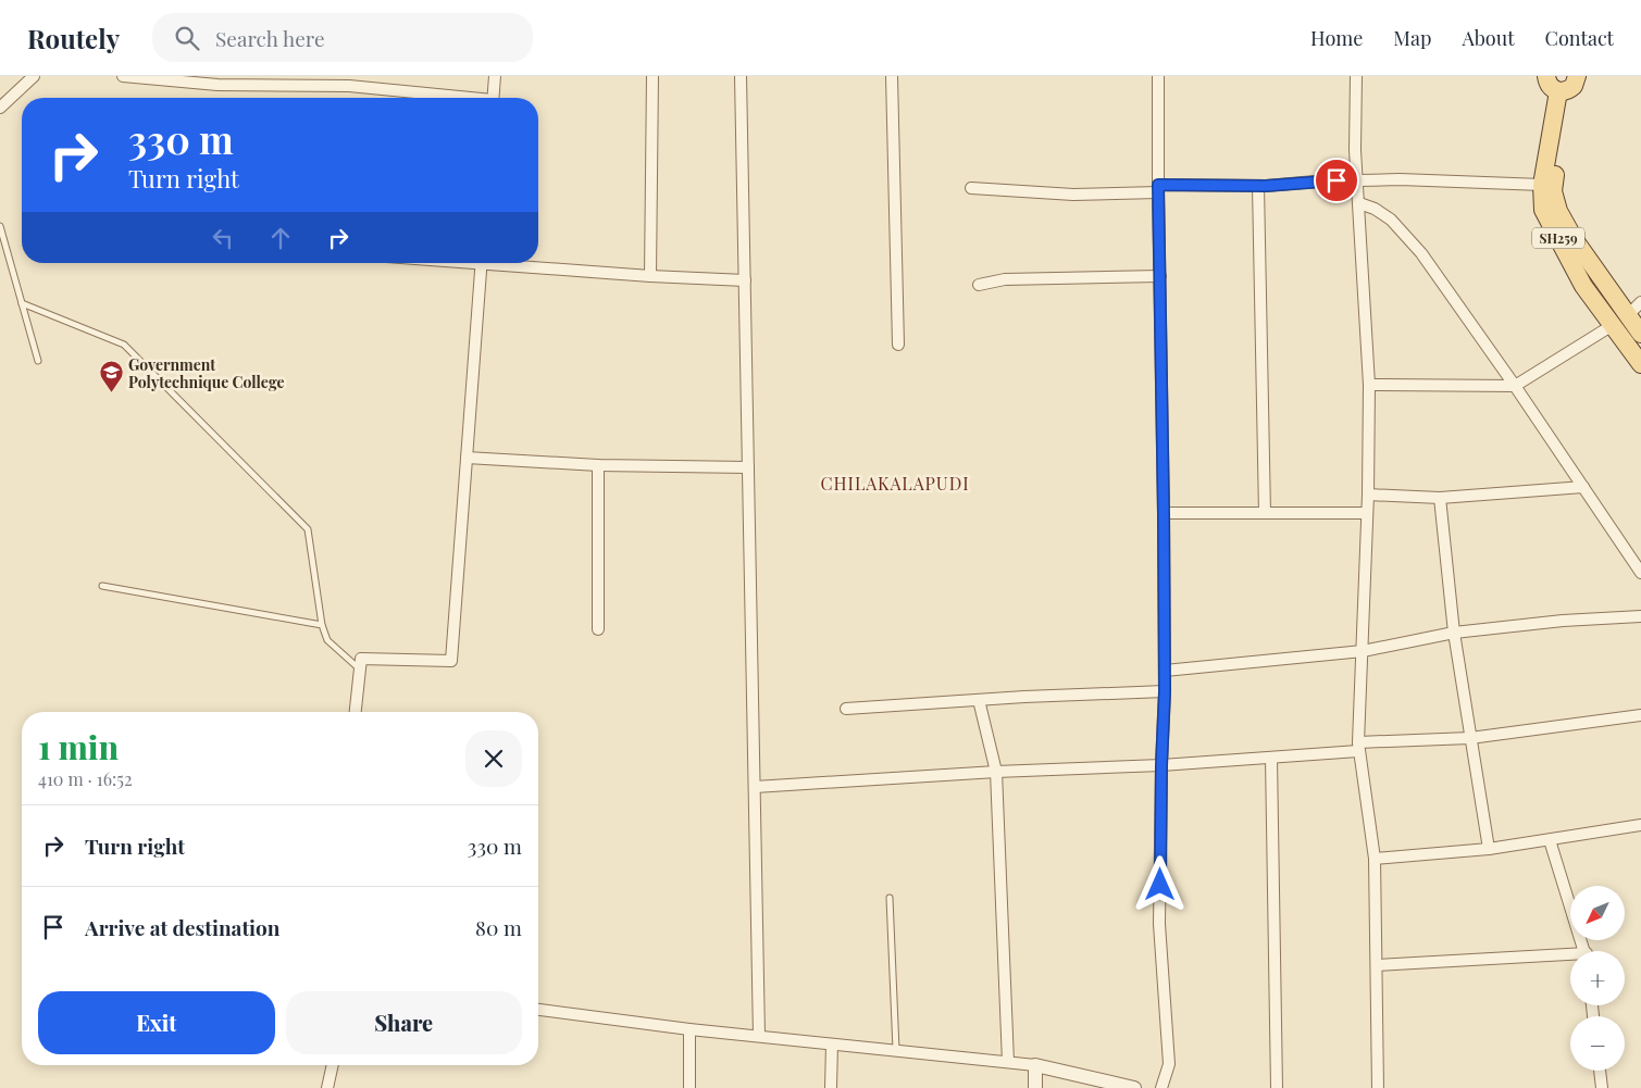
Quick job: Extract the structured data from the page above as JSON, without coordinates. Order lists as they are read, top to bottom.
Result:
{
  "streets": {
    "main road": ["SH259"]
  },
  "districts": ["CHILAKALAPUDI"],
  "places": {
    "school or university": ["Government Polytechnique College"]
  },
  "north": "bottom left",
  "page": {
    "header": "Routely",
    "search": "Search here",
    "nav": [
      "Home",
      "Map",
      "About",
      "Contact"
    ],
    "turn": ["330 m", "Turn right"],
    "heading": ["1 min", "410 m · 16:52"],
    "list": [
      {
        "name": "Turn right",
        "value": "330 m"
      },
      {
        "name": "Arrive at destination",
        "value": "80 m"
      }
    ],
    "map_buttons": ["+", "−"],
    "buttons": ["Exit", "Share"]
  }
}
